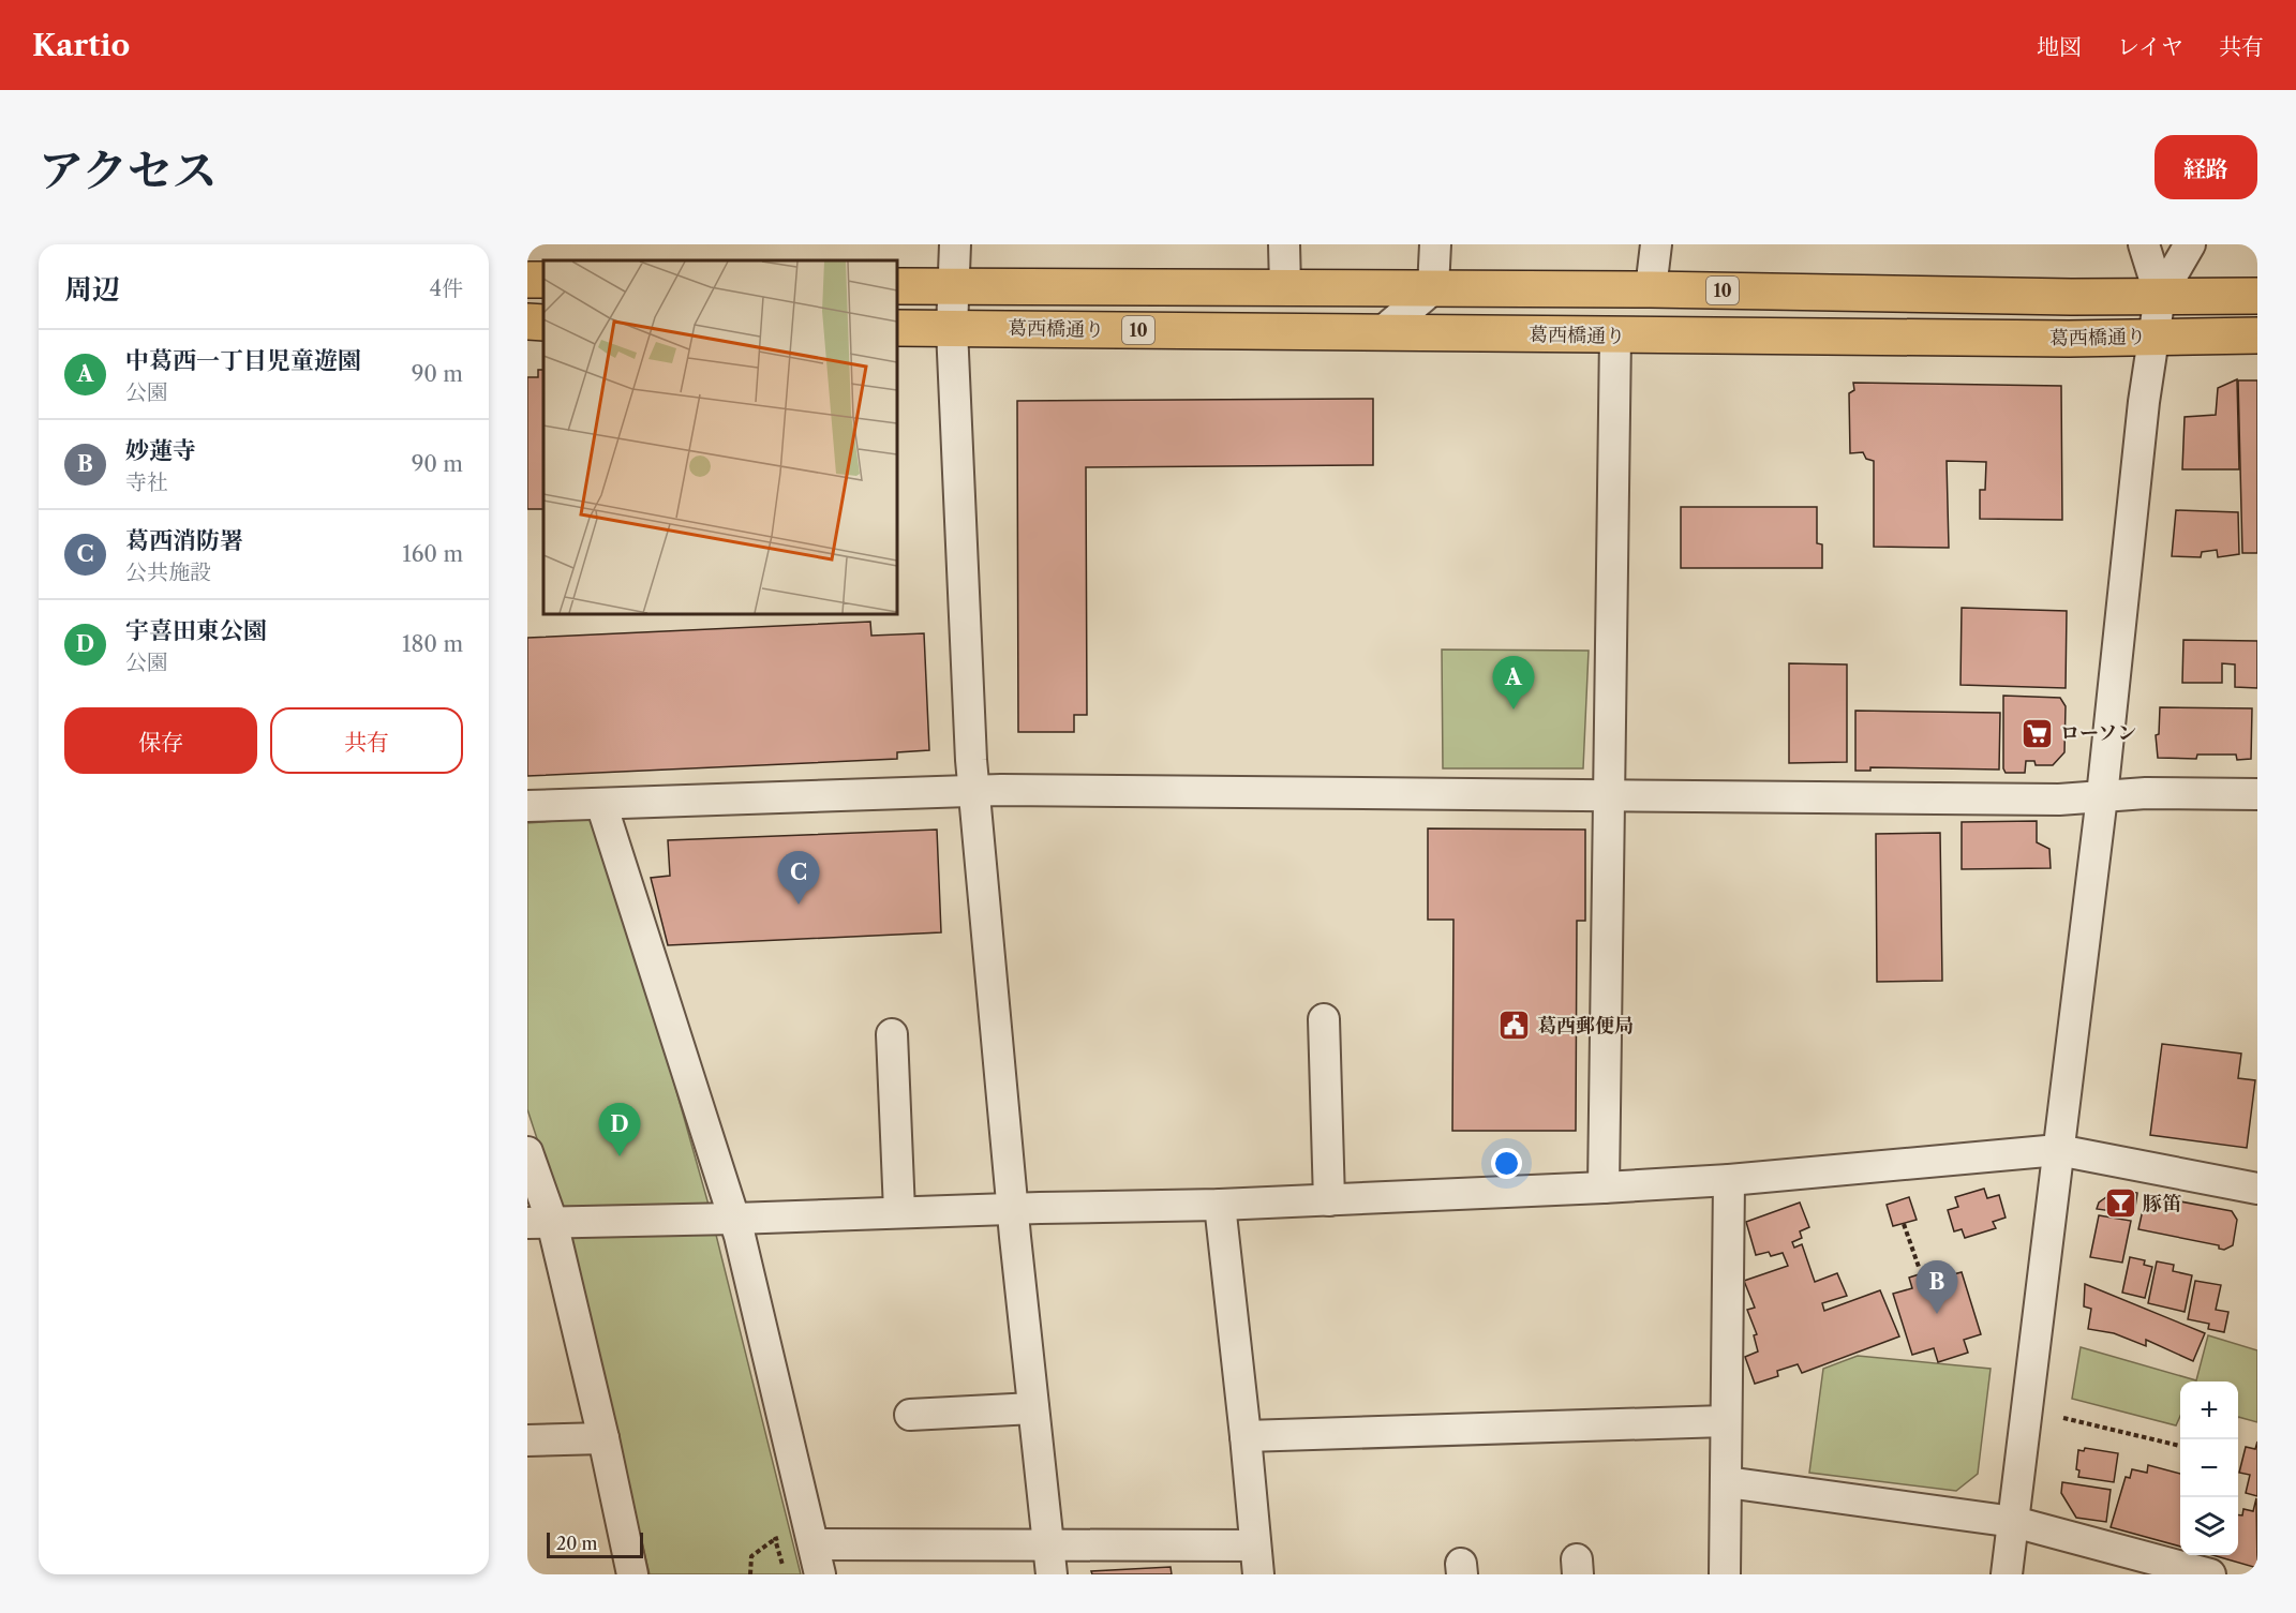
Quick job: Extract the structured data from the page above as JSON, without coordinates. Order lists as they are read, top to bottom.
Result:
{
  "streets": {
    "main road": ["10", "葛西橋通り"]
  },
  "places": {
    "supermarket": ["ローソン"],
    "public building": ["葛西郵便局"],
    "bar": ["豚笛"]
  },
  "scale_bar": "20 m",
  "page": {
    "header": "Kartio",
    "nav": ["地図", "レイヤ", "共有"],
    "title": "アクセス",
    "buttons": [
      "経路",
      ["保存", "共有"]
    ],
    "heading": ["周辺", "4件"],
    "list": [
      {
        "mark": "A",
        "name": "中葛西一丁目児童遊園",
        "note": "公園",
        "value": "90 m"
      },
      {
        "mark": "B",
        "name": "妙蓮寺",
        "note": "寺社",
        "value": "90 m"
      },
      {
        "mark": "C",
        "name": "葛西消防署",
        "note": "公共施設",
        "value": "160 m"
      },
      {
        "mark": "D",
        "name": "宇喜田東公園",
        "note": "公園",
        "value": "180 m"
      }
    ],
    "pins": [
      "A",
      "C",
      "D",
      "B"
    ],
    "map_buttons": ["+", "−"],
    "scale": "20 m"
  }
}
